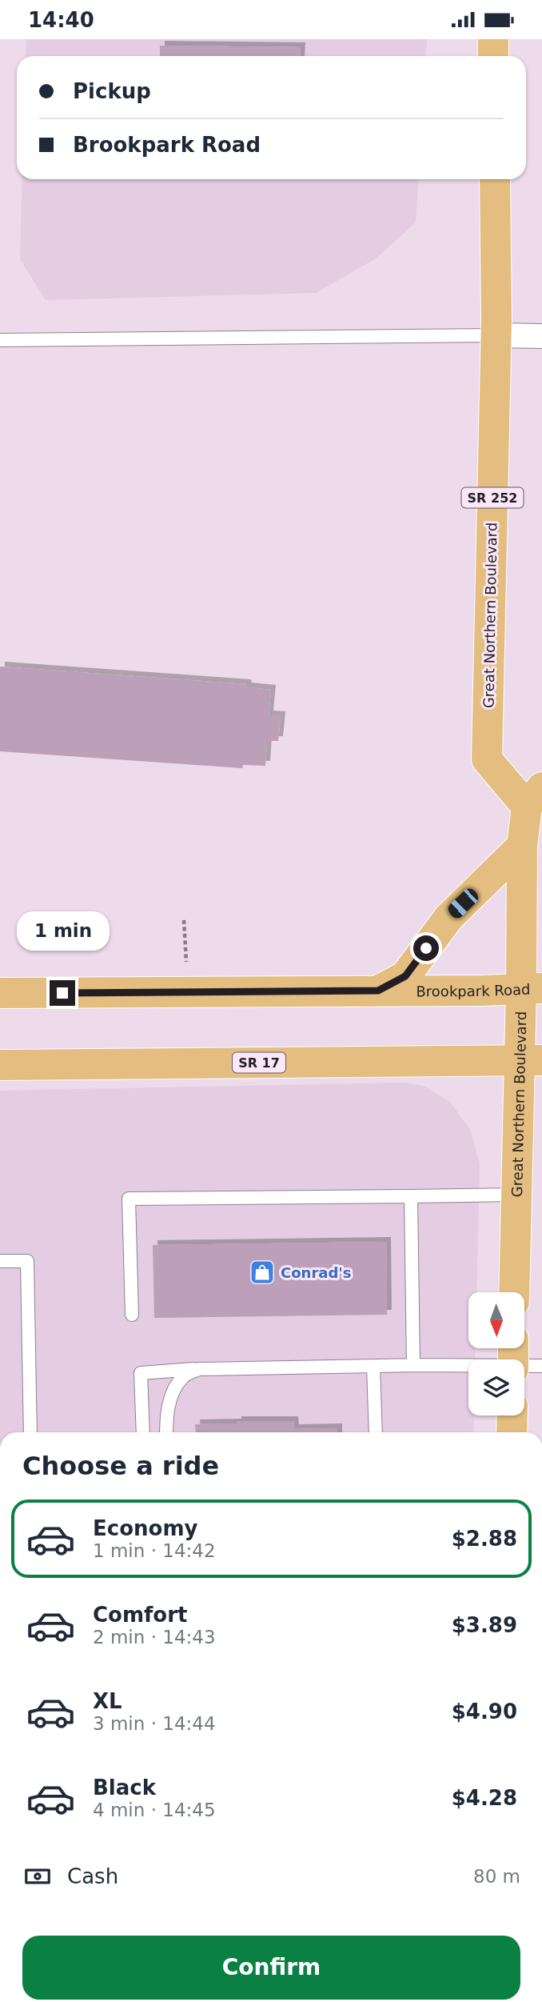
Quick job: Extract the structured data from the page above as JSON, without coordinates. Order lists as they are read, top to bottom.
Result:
{
  "streets": {
    "main road": [
      "SR 252",
      "Great Northern Boulevard",
      "Brookpark Road",
      "SR 17"
    ]
  },
  "crossings": [
    ["Great Northern Boulevard", "Brookpark Road"],
    ["Great Northern Boulevard", "SR 17"]
  ],
  "places": {
    "shop": ["Conrad's"]
  },
  "north": "bottom",
  "page": {
    "status": "14:40",
    "banner": ["Pickup", "Brookpark Road"],
    "bubble": "1 min",
    "heading": "Choose a ride",
    "list": [
      {
        "name": "Economy",
        "note": "1 min · 14:42",
        "value": "$2.88"
      },
      {
        "name": "Comfort",
        "note": "2 min · 14:43",
        "value": "$3.89"
      },
      {
        "name": "XL",
        "note": "3 min · 14:44",
        "value": "$4.90"
      },
      {
        "name": "Black",
        "note": "4 min · 14:45",
        "value": "$4.28"
      }
    ],
    "pay": ["Cash", "80 m"],
    "buttons": "Confirm"
  }
}
